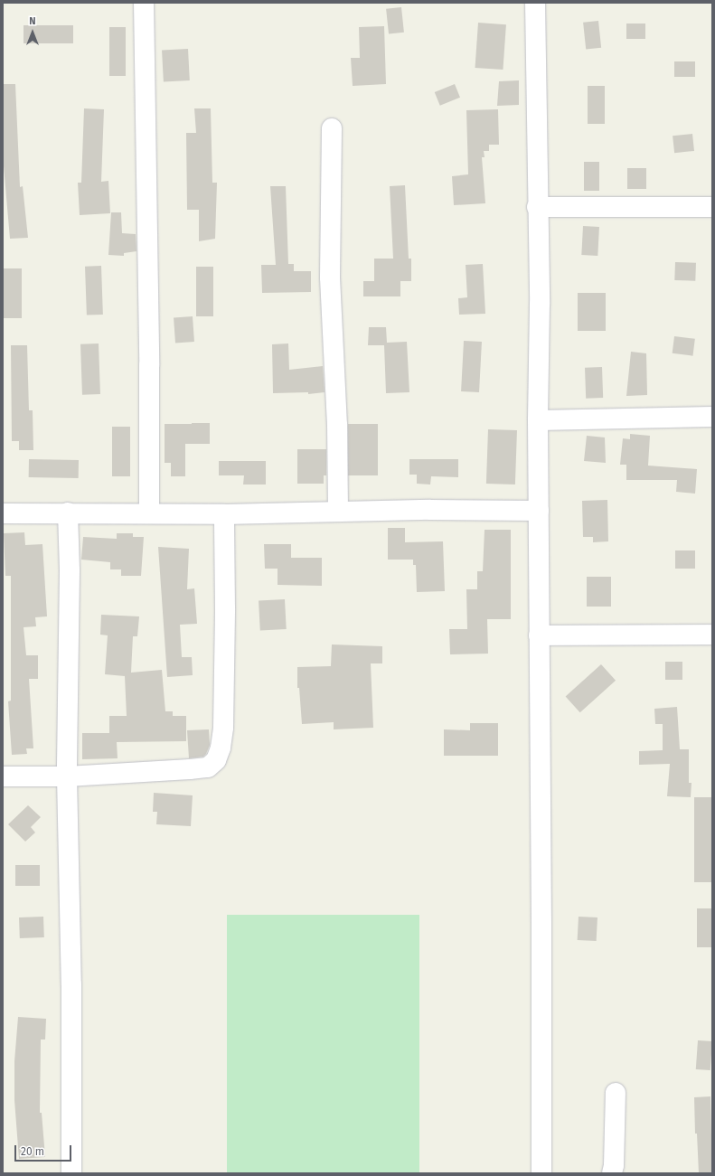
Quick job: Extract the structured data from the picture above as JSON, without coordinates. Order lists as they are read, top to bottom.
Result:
{
  "scale_bar": "20 m",
  "north": "top"
}
